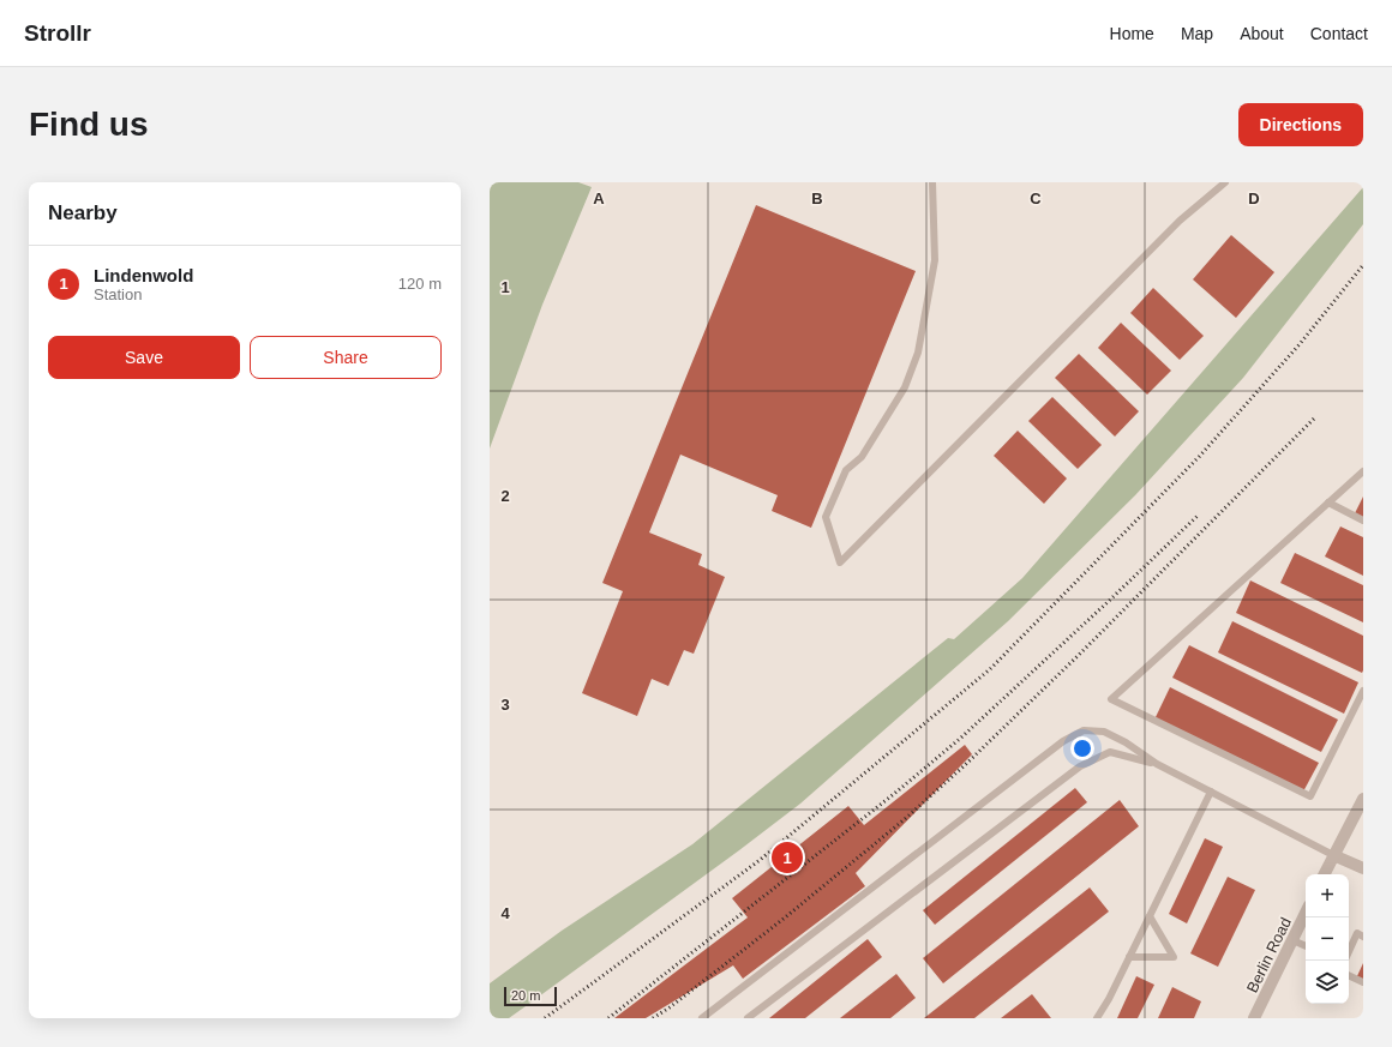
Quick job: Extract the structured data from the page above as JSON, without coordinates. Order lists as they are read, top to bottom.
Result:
{
  "streets": {
    "street": ["Berlin Road"]
  },
  "scale_bar": "20 m",
  "page": {
    "header": "Strollr",
    "nav": [
      "Home",
      "Map",
      "About",
      "Contact"
    ],
    "buttons": [
      "Directions",
      ["Save", "Share"]
    ],
    "title": "Find us",
    "heading": "Nearby",
    "list": [
      {
        "mark": "1",
        "name": "Lindenwold",
        "note": "Station",
        "value": "120 m"
      }
    ],
    "pins": "1",
    "map_buttons": ["+", "−"],
    "scale": "20 m"
  },
  "grid": {
    "columns": [
      "A",
      "B",
      "C",
      "D"
    ],
    "rows": [
      "1",
      "2",
      "3",
      "4"
    ]
  }
}
